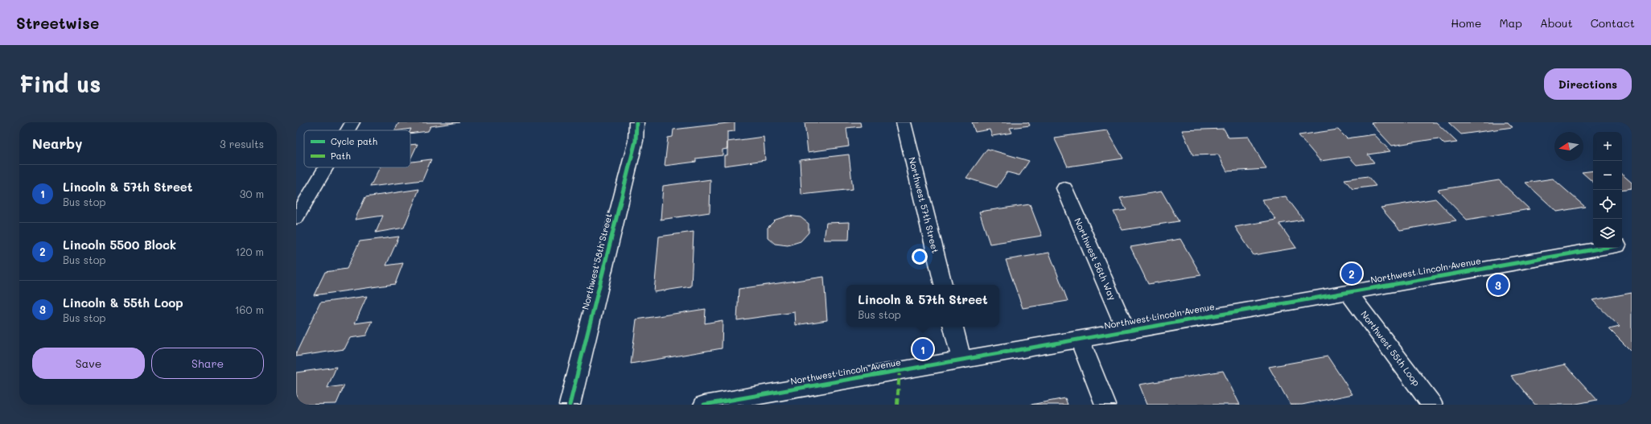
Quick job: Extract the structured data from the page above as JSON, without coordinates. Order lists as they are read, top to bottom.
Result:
{
  "streets": {
    "street": [
      "Northwest 57th Street",
      "Northwest 56th Way",
      "Northwest 58th Street",
      "Northwest Lincoln Avenue",
      "Northwest 55th Loop"
    ]
  },
  "crossings": [
    ["Northwest 56th Way", "Northwest Lincoln Avenue"],
    ["Northwest Lincoln Avenue", "Northwest 55th Loop"]
  ],
  "legend": ["Cycle path", "Path"],
  "north": "left",
  "page": {
    "header": "Streetwise",
    "nav": [
      "Home",
      "Map",
      "About",
      "Contact"
    ],
    "buttons": [
      "Directions",
      ["Save", "Share"]
    ],
    "title": "Find us",
    "heading": ["Nearby", "3 results"],
    "map_buttons": ["+", "−"],
    "list": [
      {
        "mark": "1",
        "name": "Lincoln & 57th Street",
        "note": "Bus stop",
        "value": "30 m"
      },
      {
        "mark": "2",
        "name": "Lincoln 5500 Block",
        "note": "Bus stop",
        "value": "120 m"
      },
      {
        "mark": "3",
        "name": "Lincoln & 55th Loop",
        "note": "Bus stop",
        "value": "160 m"
      }
    ],
    "pins": ["2", "3", "1"],
    "popup": ["Lincoln & 57th Street", "Bus stop"]
  }
}
